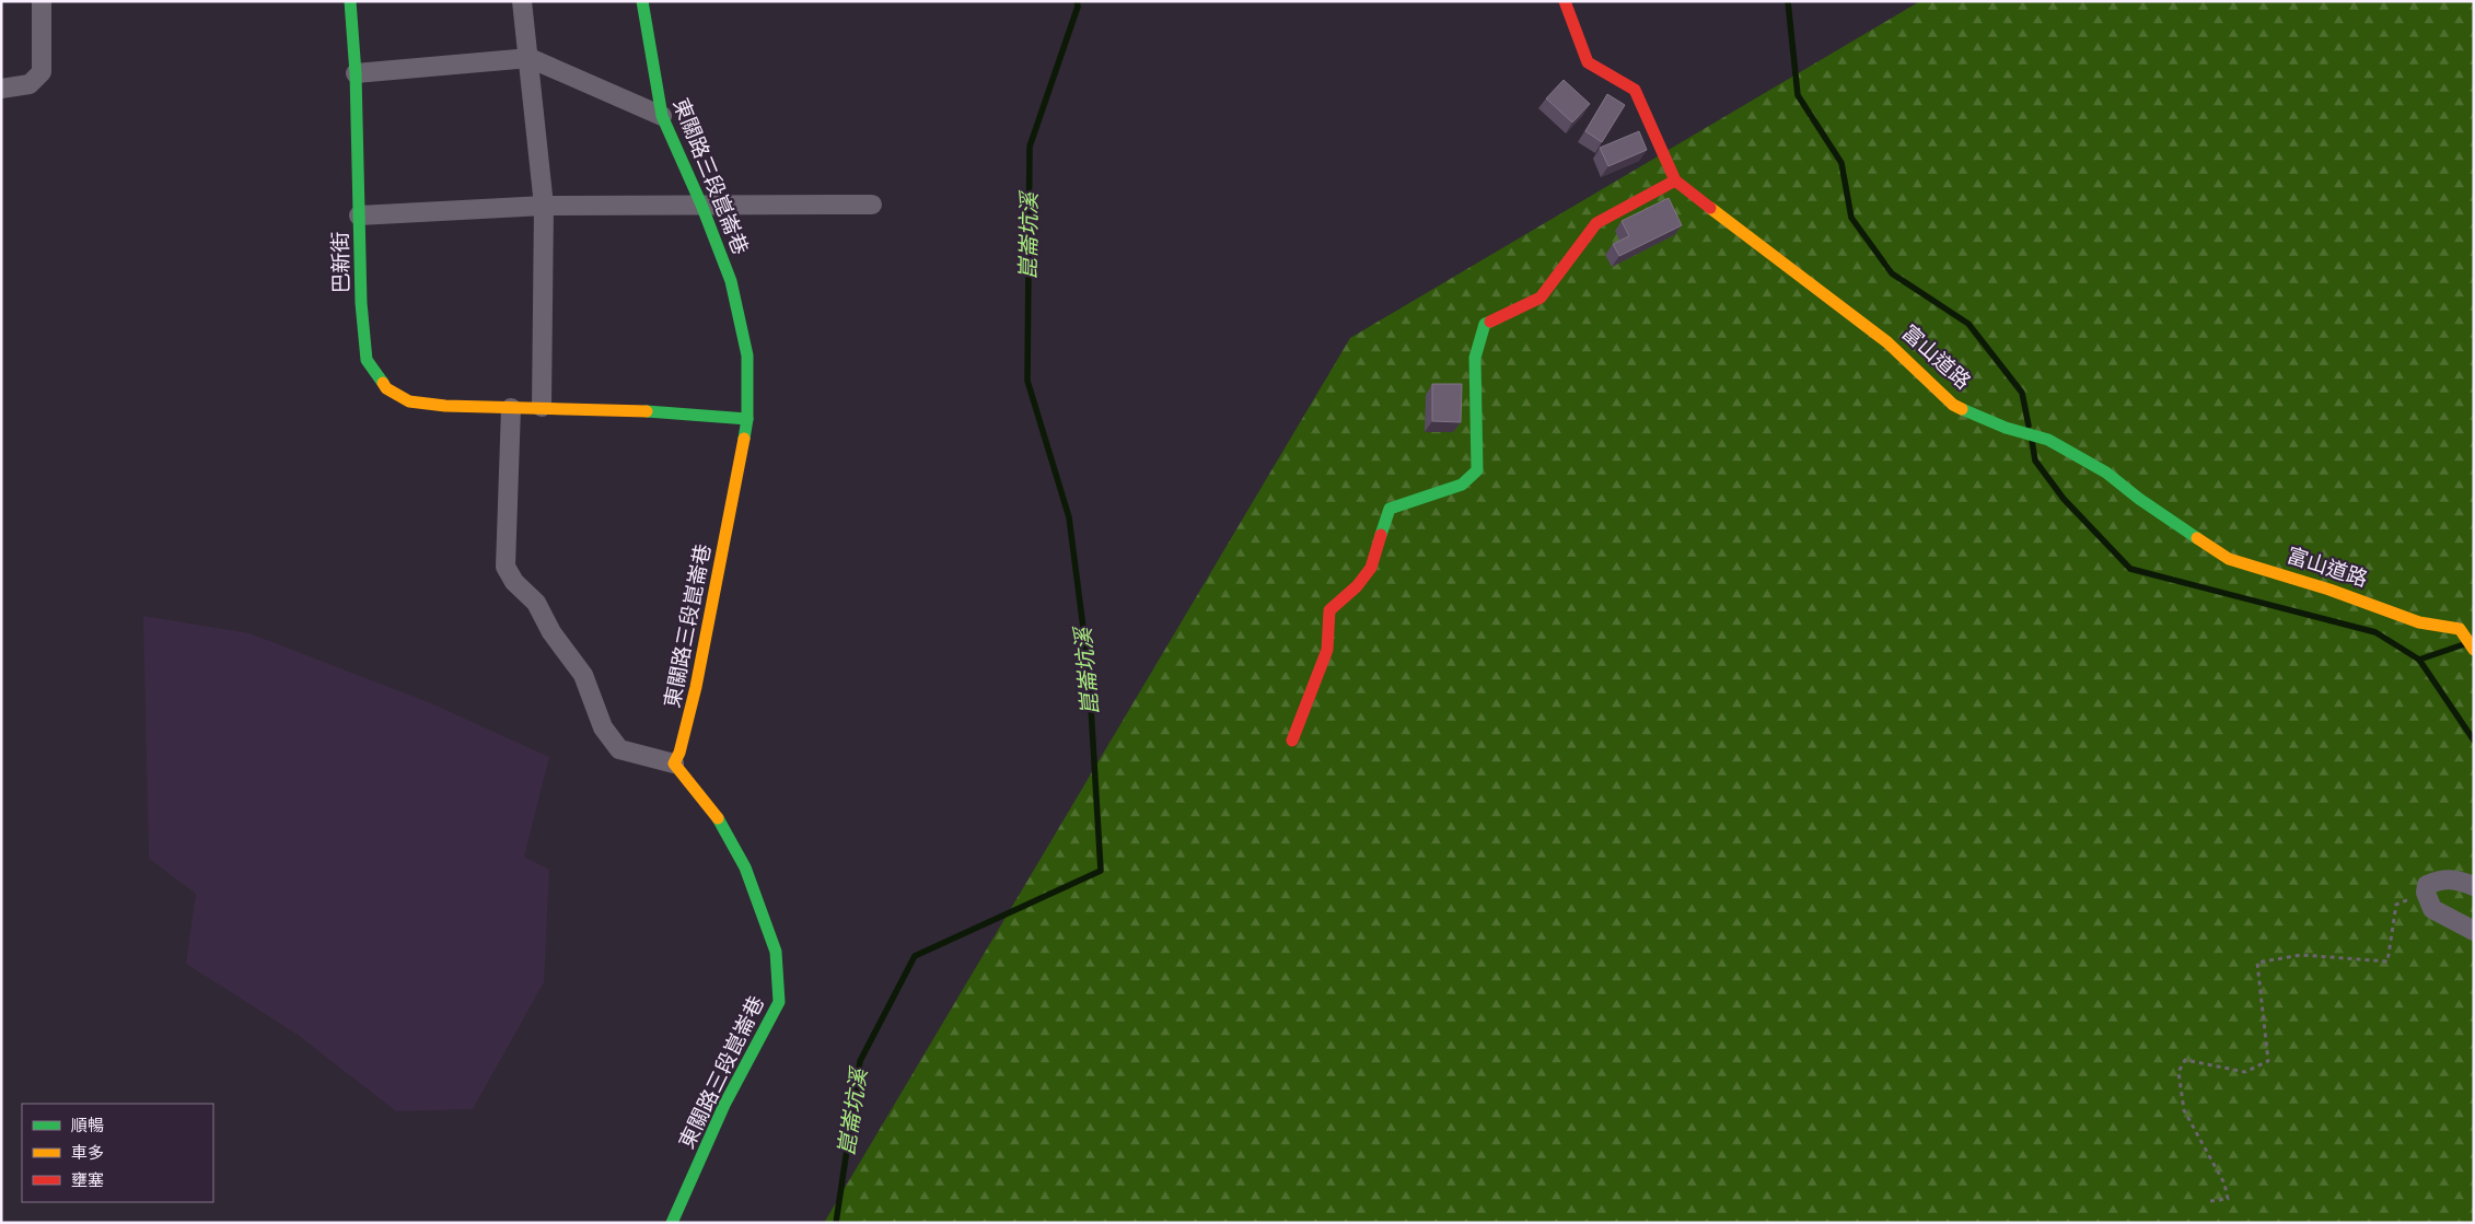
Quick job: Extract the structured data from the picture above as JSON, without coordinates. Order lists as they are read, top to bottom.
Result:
{
  "streets": {
    "street": ["東關路三段崑崙巷", "巴新街", "富山道路"]
  },
  "crossings": [
    ["東關路三段崑崙巷", "巴新街"]
  ],
  "water": ["崑崙坑溪"],
  "legend": ["順暢", "車多", "壅塞"]
}
